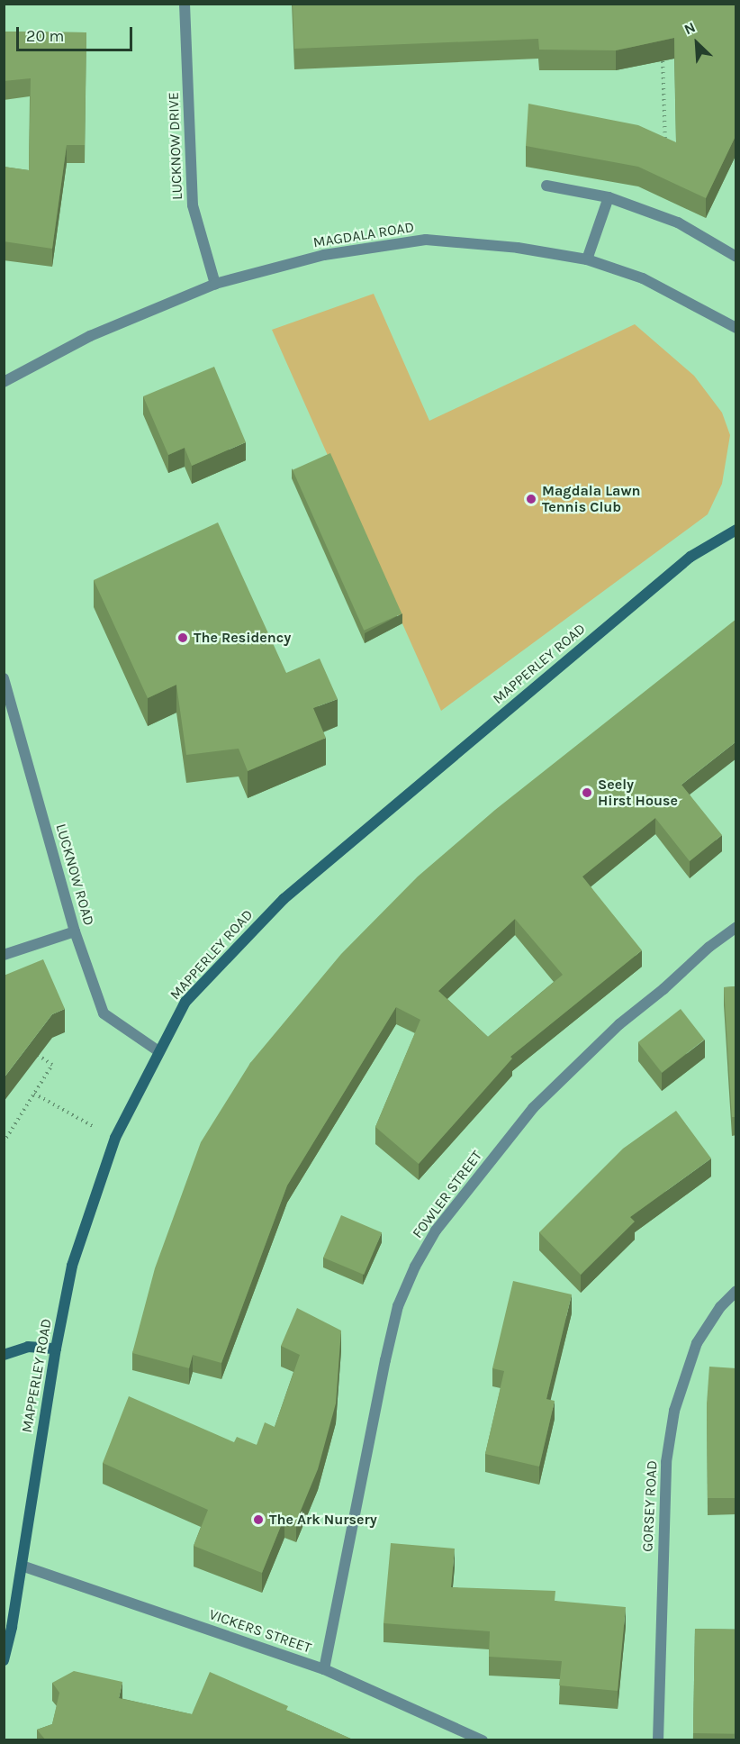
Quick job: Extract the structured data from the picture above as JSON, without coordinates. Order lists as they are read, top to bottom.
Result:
{
  "streets": {
    "street": [
      "LUCKNOW DRIVE",
      "MAGDALA ROAD",
      "MAPPERLEY ROAD",
      "LUCKNOW ROAD",
      "FOWLER STREET",
      "GORSEY ROAD",
      "VICKERS STREET"
    ]
  },
  "crossings": [
    ["LUCKNOW DRIVE", "MAGDALA ROAD"],
    ["MAPPERLEY ROAD", "LUCKNOW ROAD"],
    ["MAPPERLEY ROAD", "VICKERS STREET"],
    ["FOWLER STREET", "VICKERS STREET"]
  ],
  "places": [
    "Magdala Lawn Tennis Club",
    "The Residency",
    "Seely Hirst House",
    "The Ark Nursery"
  ],
  "scale_bar": "20 m",
  "north": "top left"
}
